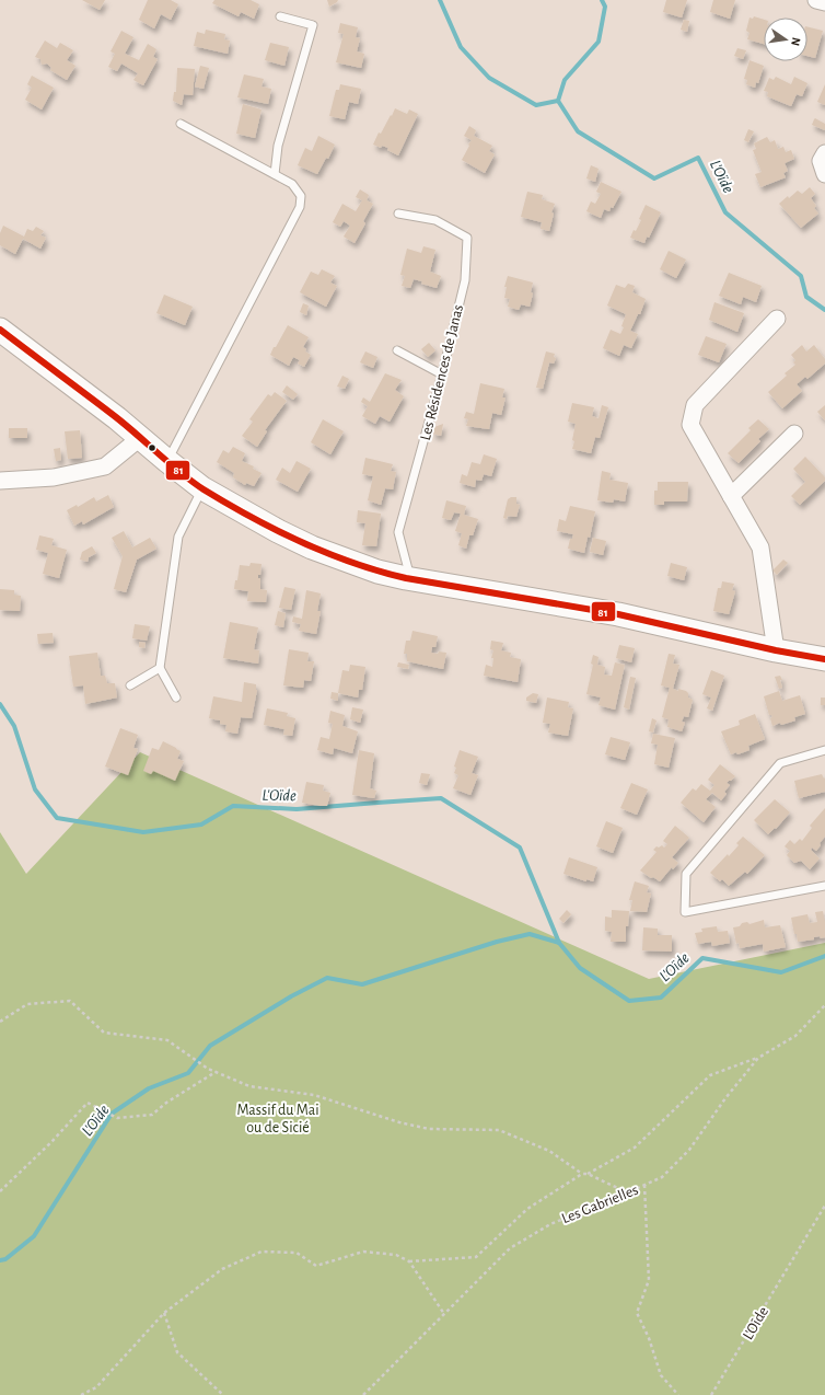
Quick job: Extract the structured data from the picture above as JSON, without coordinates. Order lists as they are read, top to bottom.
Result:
{
  "streets": {
    "lane": ["Les Résidences de Janas"],
    "path": ["Les Gabrielles", "L'Oïde"]
  },
  "water": ["L'Oïde"],
  "parks": ["Massif du Mai ou de Sicié"],
  "lines": ["transit line 81"],
  "north": "right"
}
